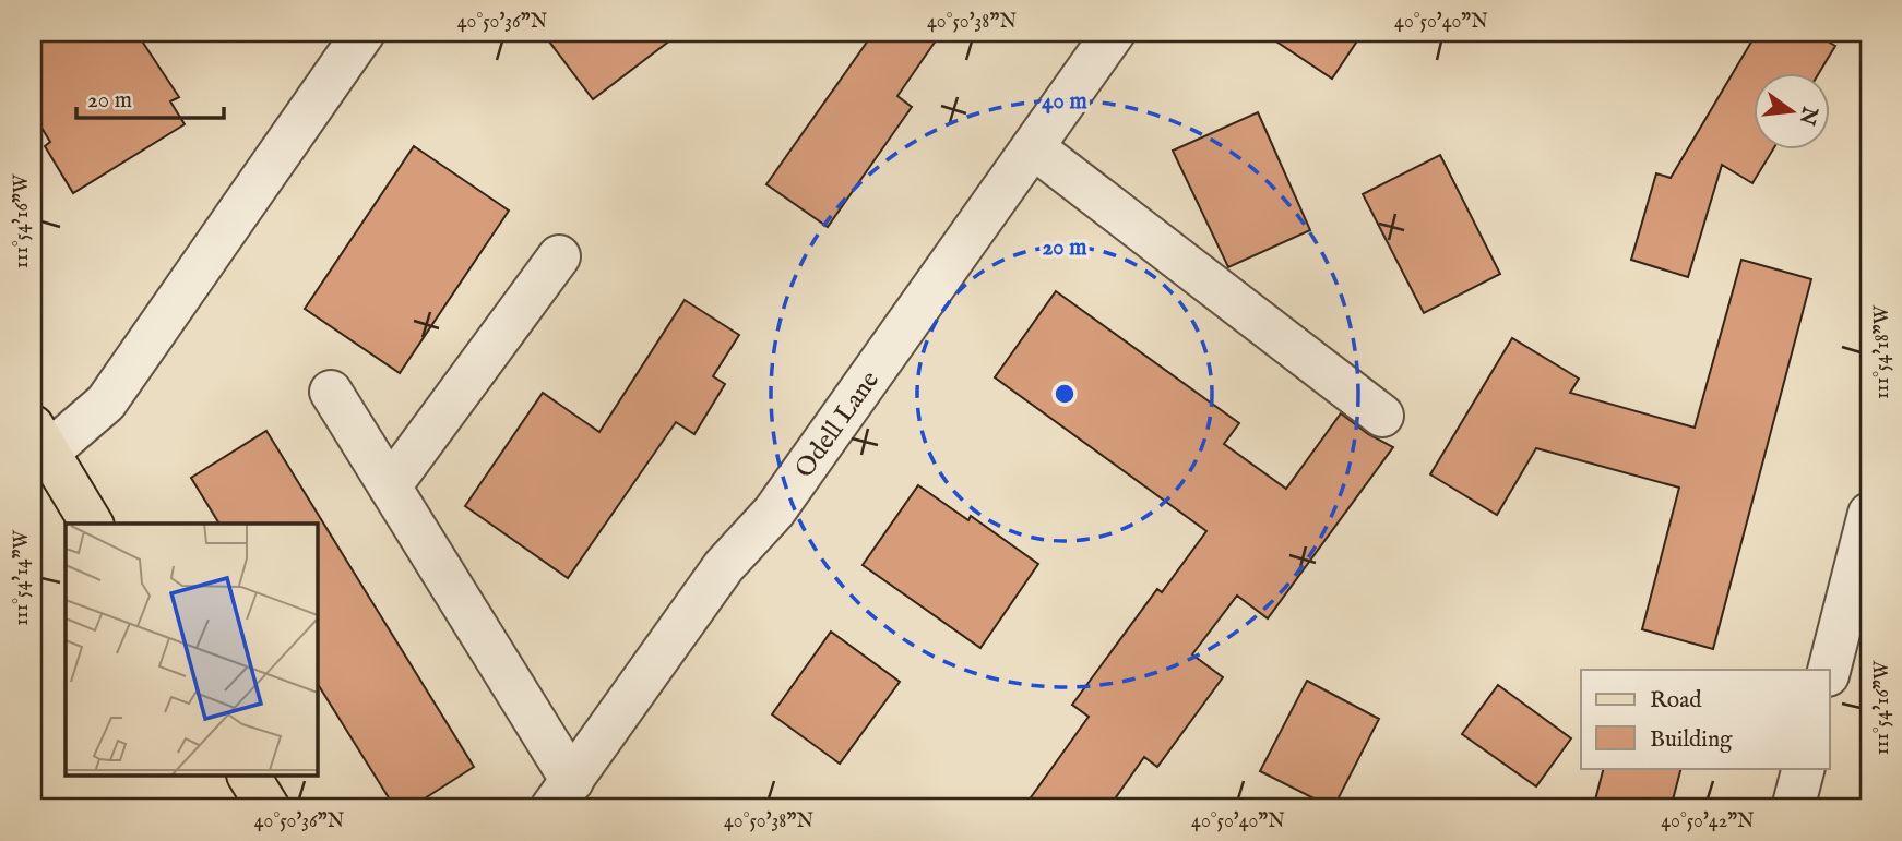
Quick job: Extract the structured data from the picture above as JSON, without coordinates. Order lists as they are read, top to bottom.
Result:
{
  "streets": {
    "street": ["Odell Lane"]
  },
  "legend": ["Road", "Building"],
  "scale_bar": "20 m",
  "north": "right",
  "coordinates": [
    "40°50'36\"N",
    "40°50'38\"N",
    "40°50'40\"N",
    "111°54'16\"W",
    "111°54'18\"W",
    "111°54'14\"W",
    "40°50'42\"N"
  ],
  "rings": ["40 m", "20 m"]
}
